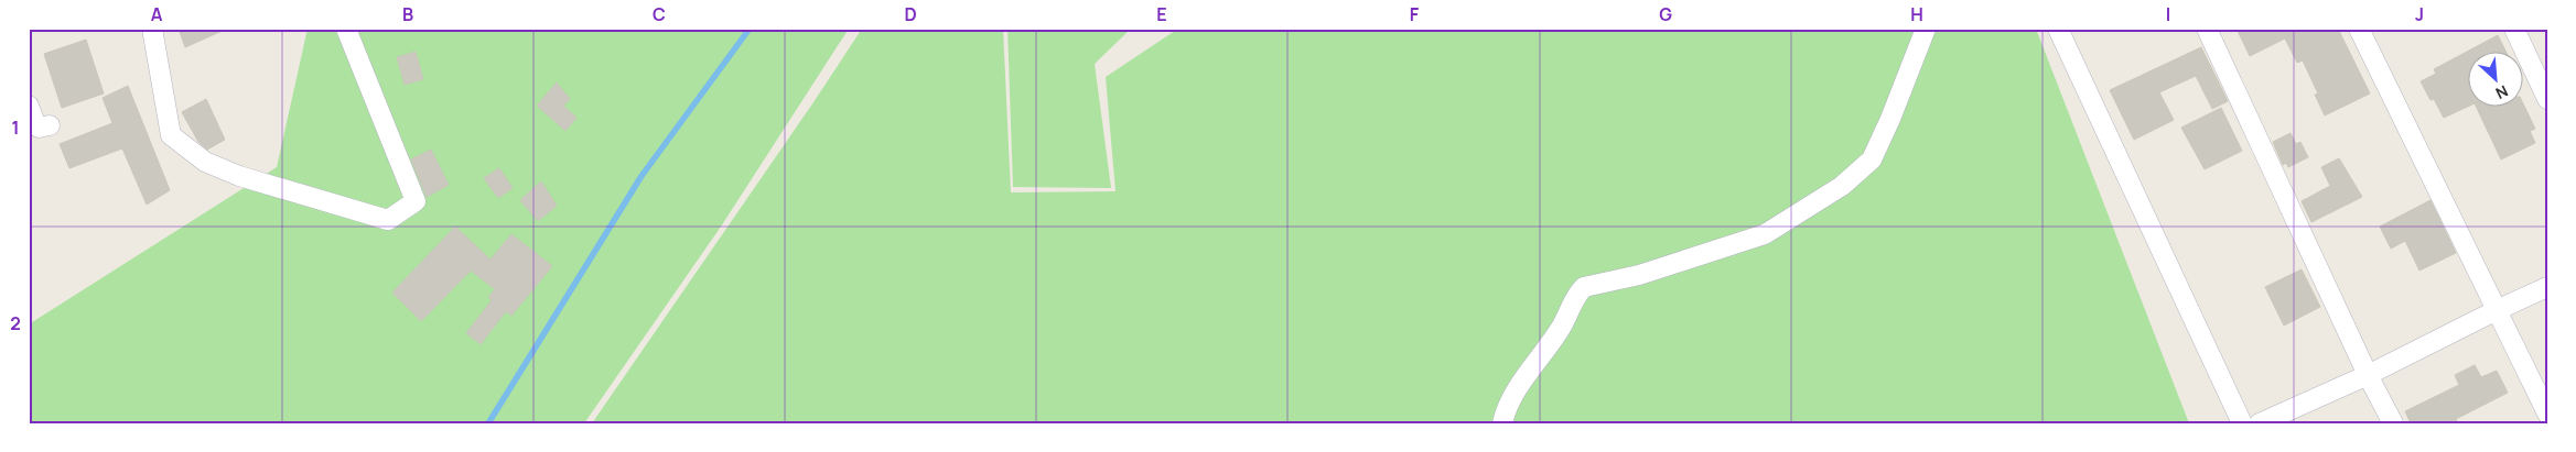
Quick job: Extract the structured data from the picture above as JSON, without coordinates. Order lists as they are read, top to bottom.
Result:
{
  "north": "bottom right",
  "grid": {
    "columns": [
      "A",
      "B",
      "C",
      "D",
      "E",
      "F",
      "G",
      "H",
      "I",
      "J"
    ],
    "rows": ["1", "2"]
  }
}
